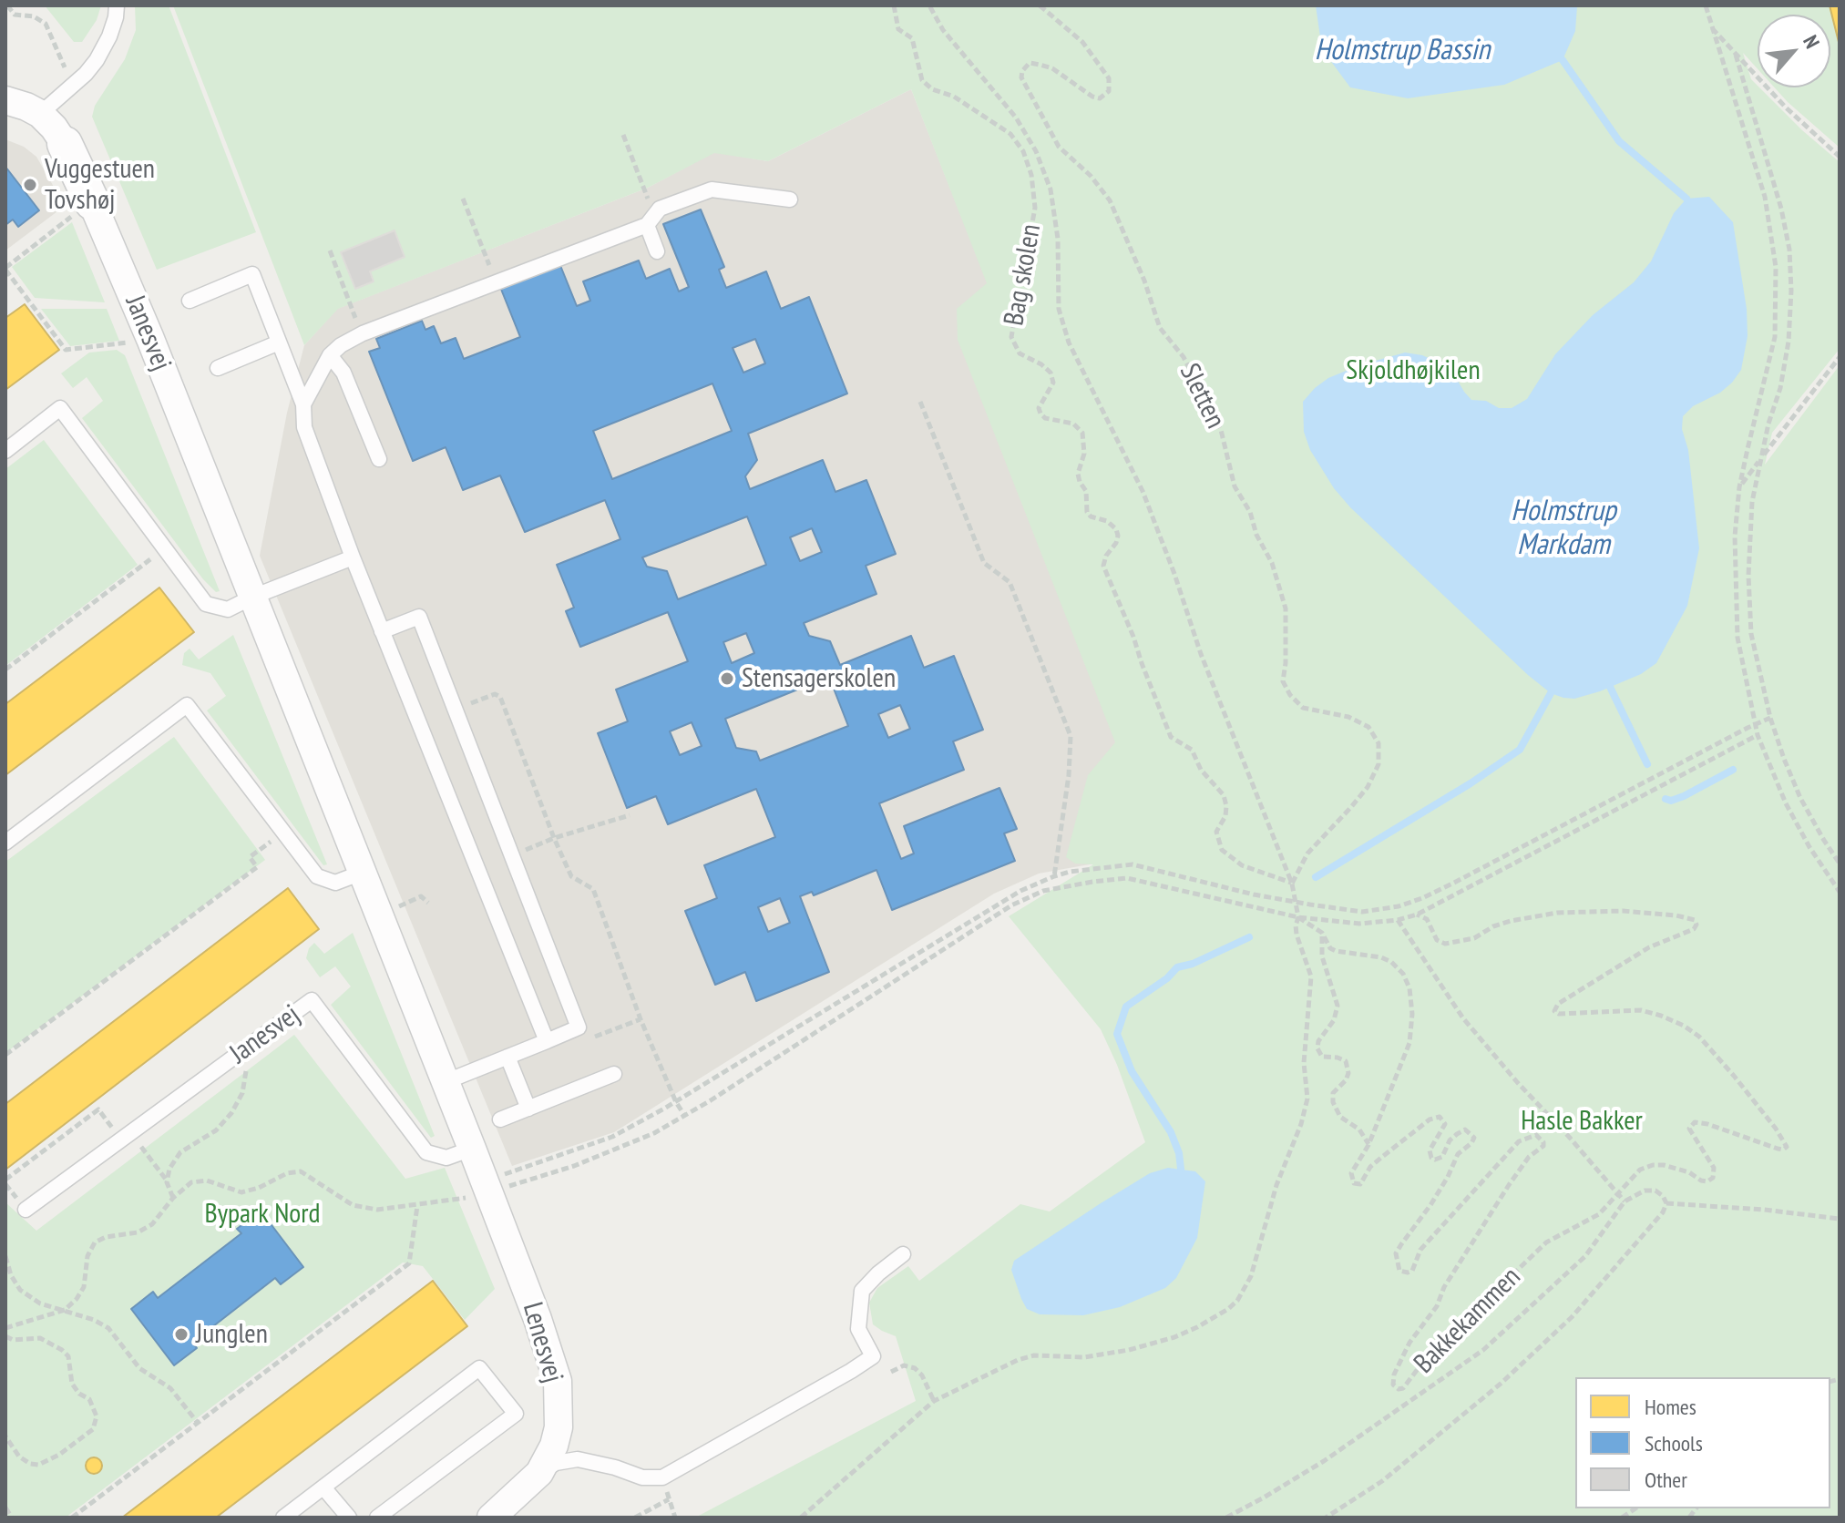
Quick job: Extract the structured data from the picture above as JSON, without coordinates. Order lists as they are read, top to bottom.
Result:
{
  "streets": {
    "street": ["Janesvej", "Lenesvej"],
    "path": ["Bag skolen", "Sletten", "Bakkekammen"]
  },
  "crossings": [
    ["Bag skolen", "Sletten"],
    ["Janesvej", "Lenesvej"]
  ],
  "water": ["Holmstrup Bassin", "Holmstrup Markdam"],
  "parks": ["Skjoldhøjkilen", "Hasle Bakker", "Bypark Nord"],
  "places": ["Vuggestuen Tovshøj", "Stensagerskolen", "Junglen"],
  "legend": ["Homes", "Schools", "Other"],
  "north": "top right"
}
